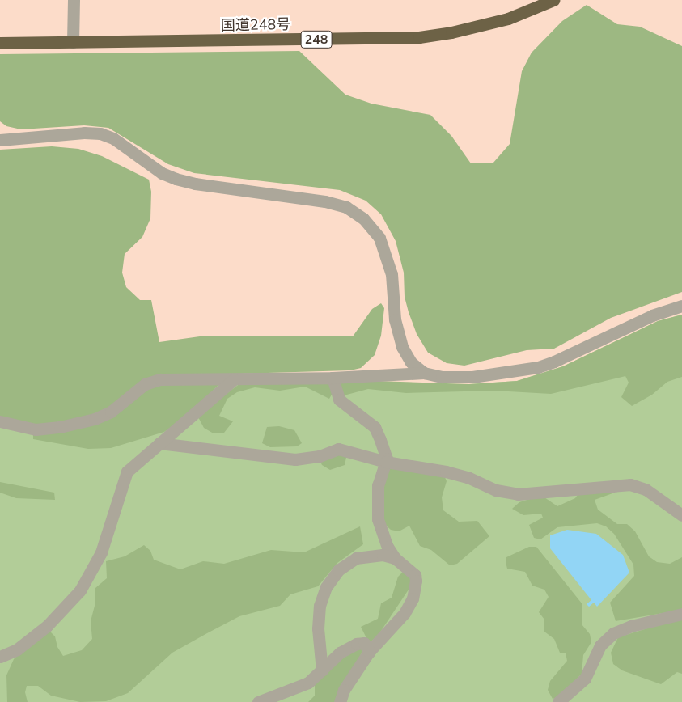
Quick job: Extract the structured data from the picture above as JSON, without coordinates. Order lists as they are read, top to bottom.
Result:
{
  "streets": {
    "highway": ["国道248号", "248"]
  }
}
